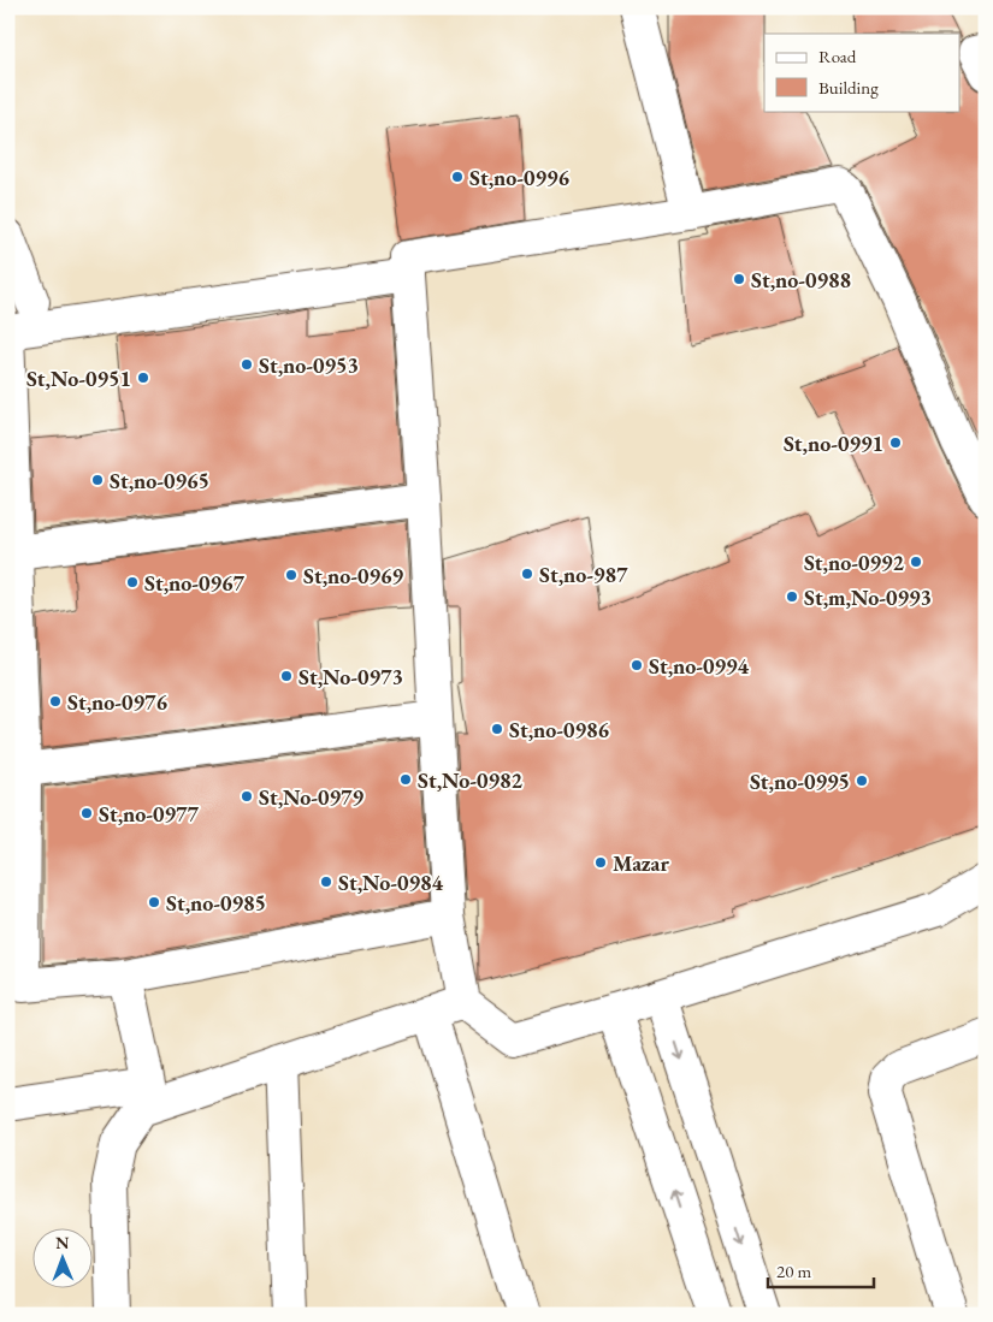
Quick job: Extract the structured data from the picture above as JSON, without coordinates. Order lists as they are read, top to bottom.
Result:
{
  "places": [
    "St,no-0996",
    "St,no-0988",
    "St,no-0953",
    "St,No-0951",
    "St,no-0991",
    "St,no-0965",
    "St,no-0992",
    "St,no-987",
    "St,no-0969",
    "St,no-0967",
    "St,m,No-0993",
    "St,no-0994",
    "St,No-0973",
    "St,no-0976",
    "St,no-0986",
    "St,No-0982",
    "St,no-0995",
    "St,No-0979",
    "St,no-0977",
    "Mazar",
    "St,No-0984",
    "St,no-0985"
  ],
  "legend": ["Road", "Building"],
  "scale_bar": "20 m",
  "north": "top"
}
